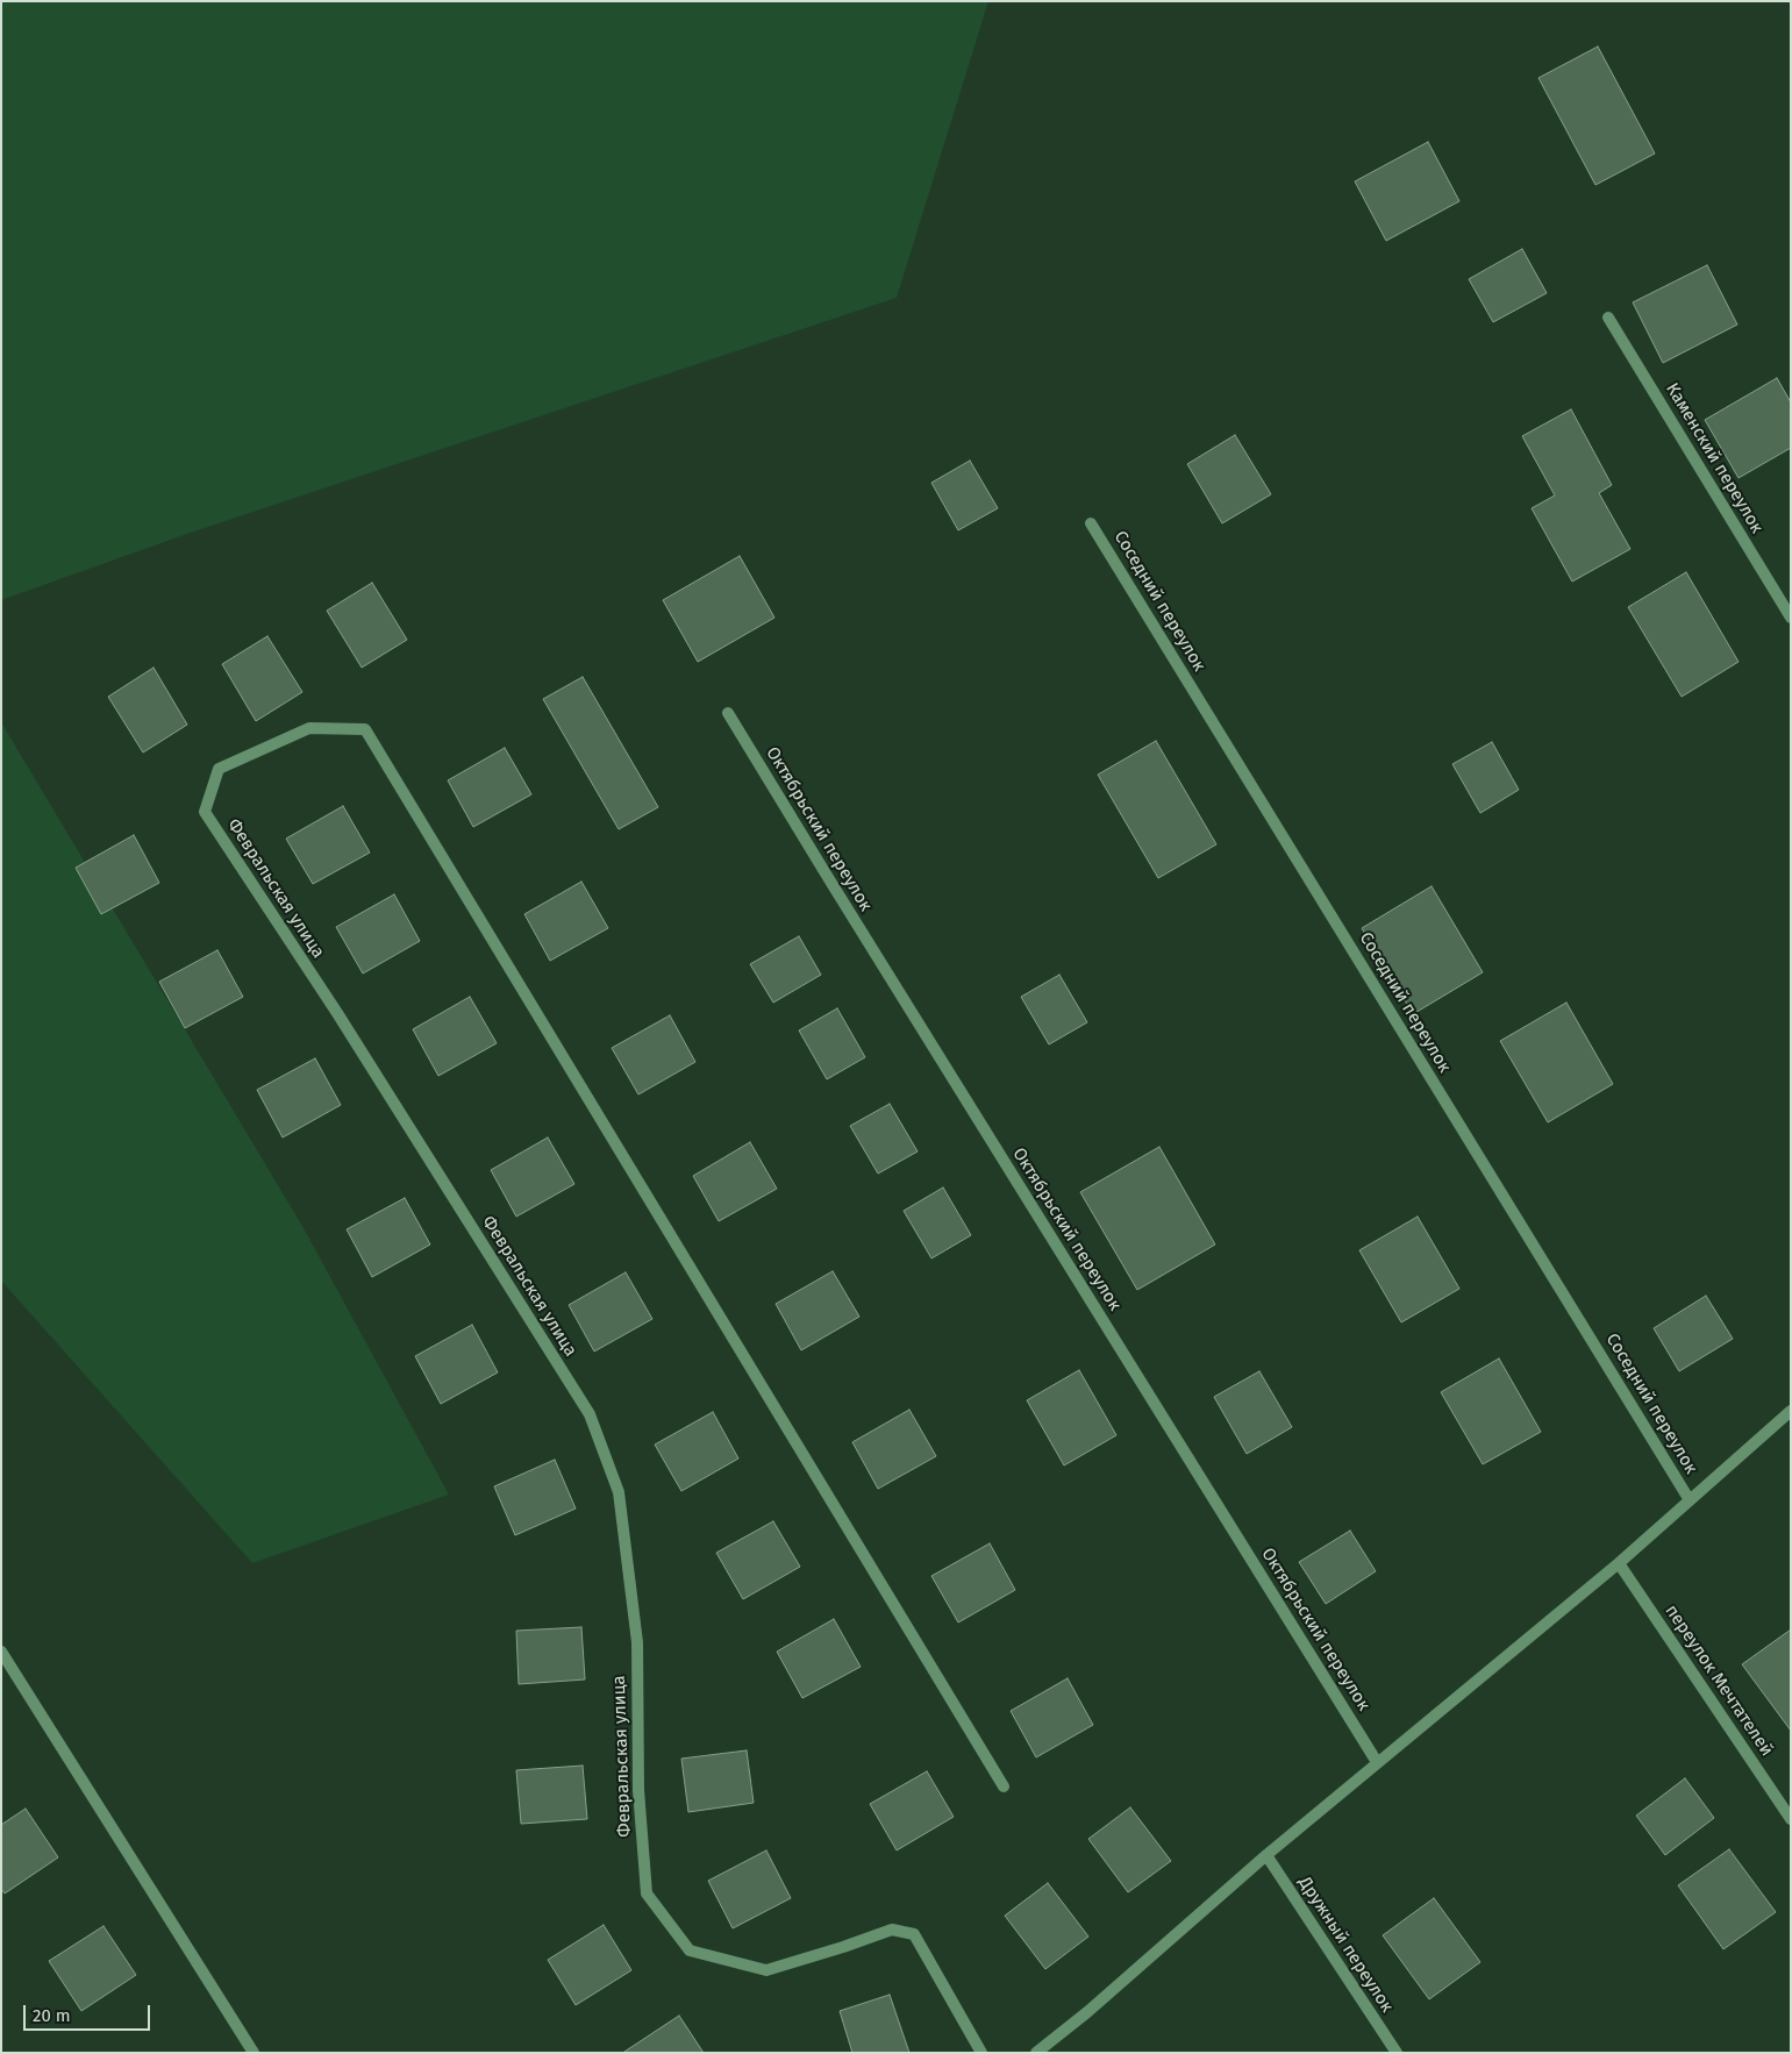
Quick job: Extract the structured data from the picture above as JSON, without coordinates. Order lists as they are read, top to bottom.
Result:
{
  "streets": {
    "street": [
      "Каменский переулок",
      "Соседний переулок",
      "Октябрьский переулок",
      "Февральская улица",
      "переулок Мечтателей",
      "Дружный переулок"
    ]
  },
  "scale_bar": "20 m"
}
